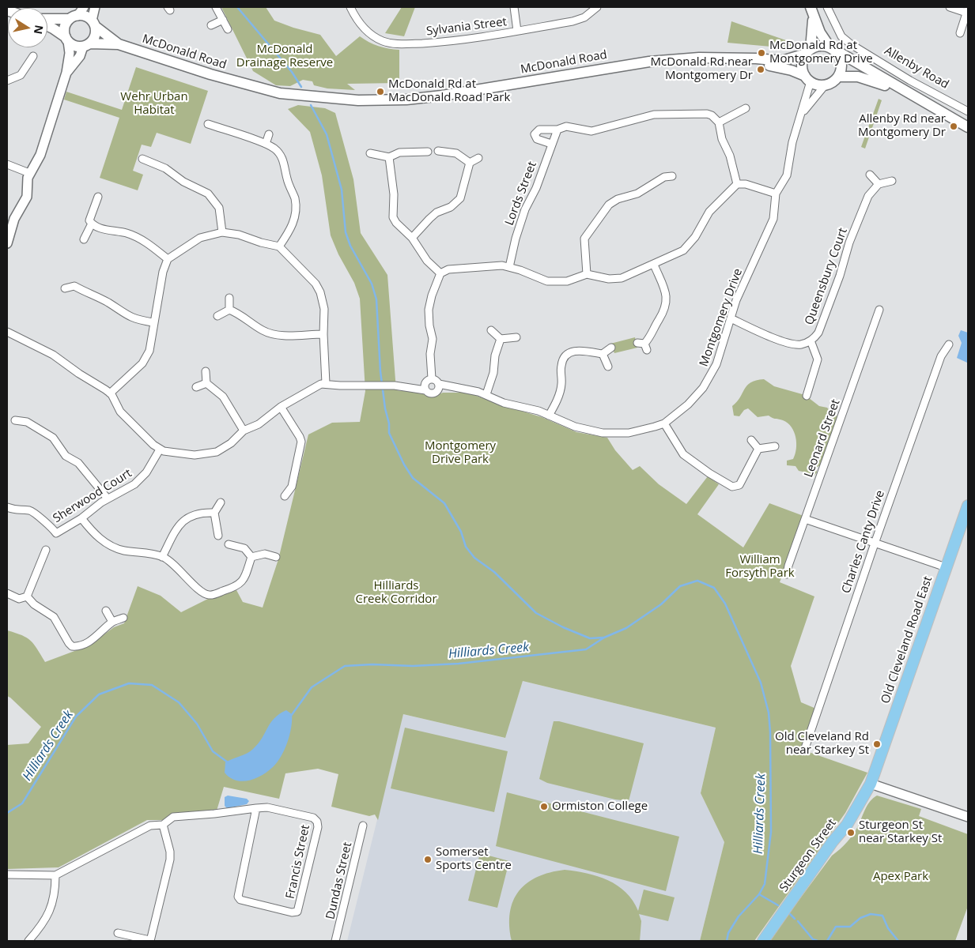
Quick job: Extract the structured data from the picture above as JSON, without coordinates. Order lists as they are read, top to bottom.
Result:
{
  "streets": {
    "main road": ["McDonald Road", "Old Cleveland Road East", "Sturgeon Street"],
    "street": [
      "Sylvania Street",
      "Allenby Road",
      "Lords Street",
      "Queensbury Court",
      "Montgomery Drive",
      "Leonard Street",
      "Sherwood Court",
      "Charles Canty Drive",
      "Francis Street",
      "Dundas Street"
    ]
  },
  "crossings": [
    ["McDonald Road", "Montgomery Drive"],
    ["Queensbury Court", "Montgomery Drive"],
    ["Old Cleveland Road East", "Sturgeon Street"]
  ],
  "water": ["Hilliards Creek"],
  "parks": [
    "McDonald Drainage Reserve",
    "Wehr Urban Habitat",
    "Montgomery Drive Park",
    "William Forsyth Park",
    "Hilliards Creek Corridor",
    "Apex Park"
  ],
  "places": [
    "McDonald Rd at Montgomery Drive",
    "McDonald Rd near Montgomery Dr",
    "McDonald Rd at MacDonald Road Park",
    "Allenby Rd near Montgomery Dr",
    "Old Cleveland Rd near Starkey St",
    "Ormiston College",
    "Sturgeon St near Starkey St",
    "Somerset Sports Centre"
  ],
  "north": "right"
}
